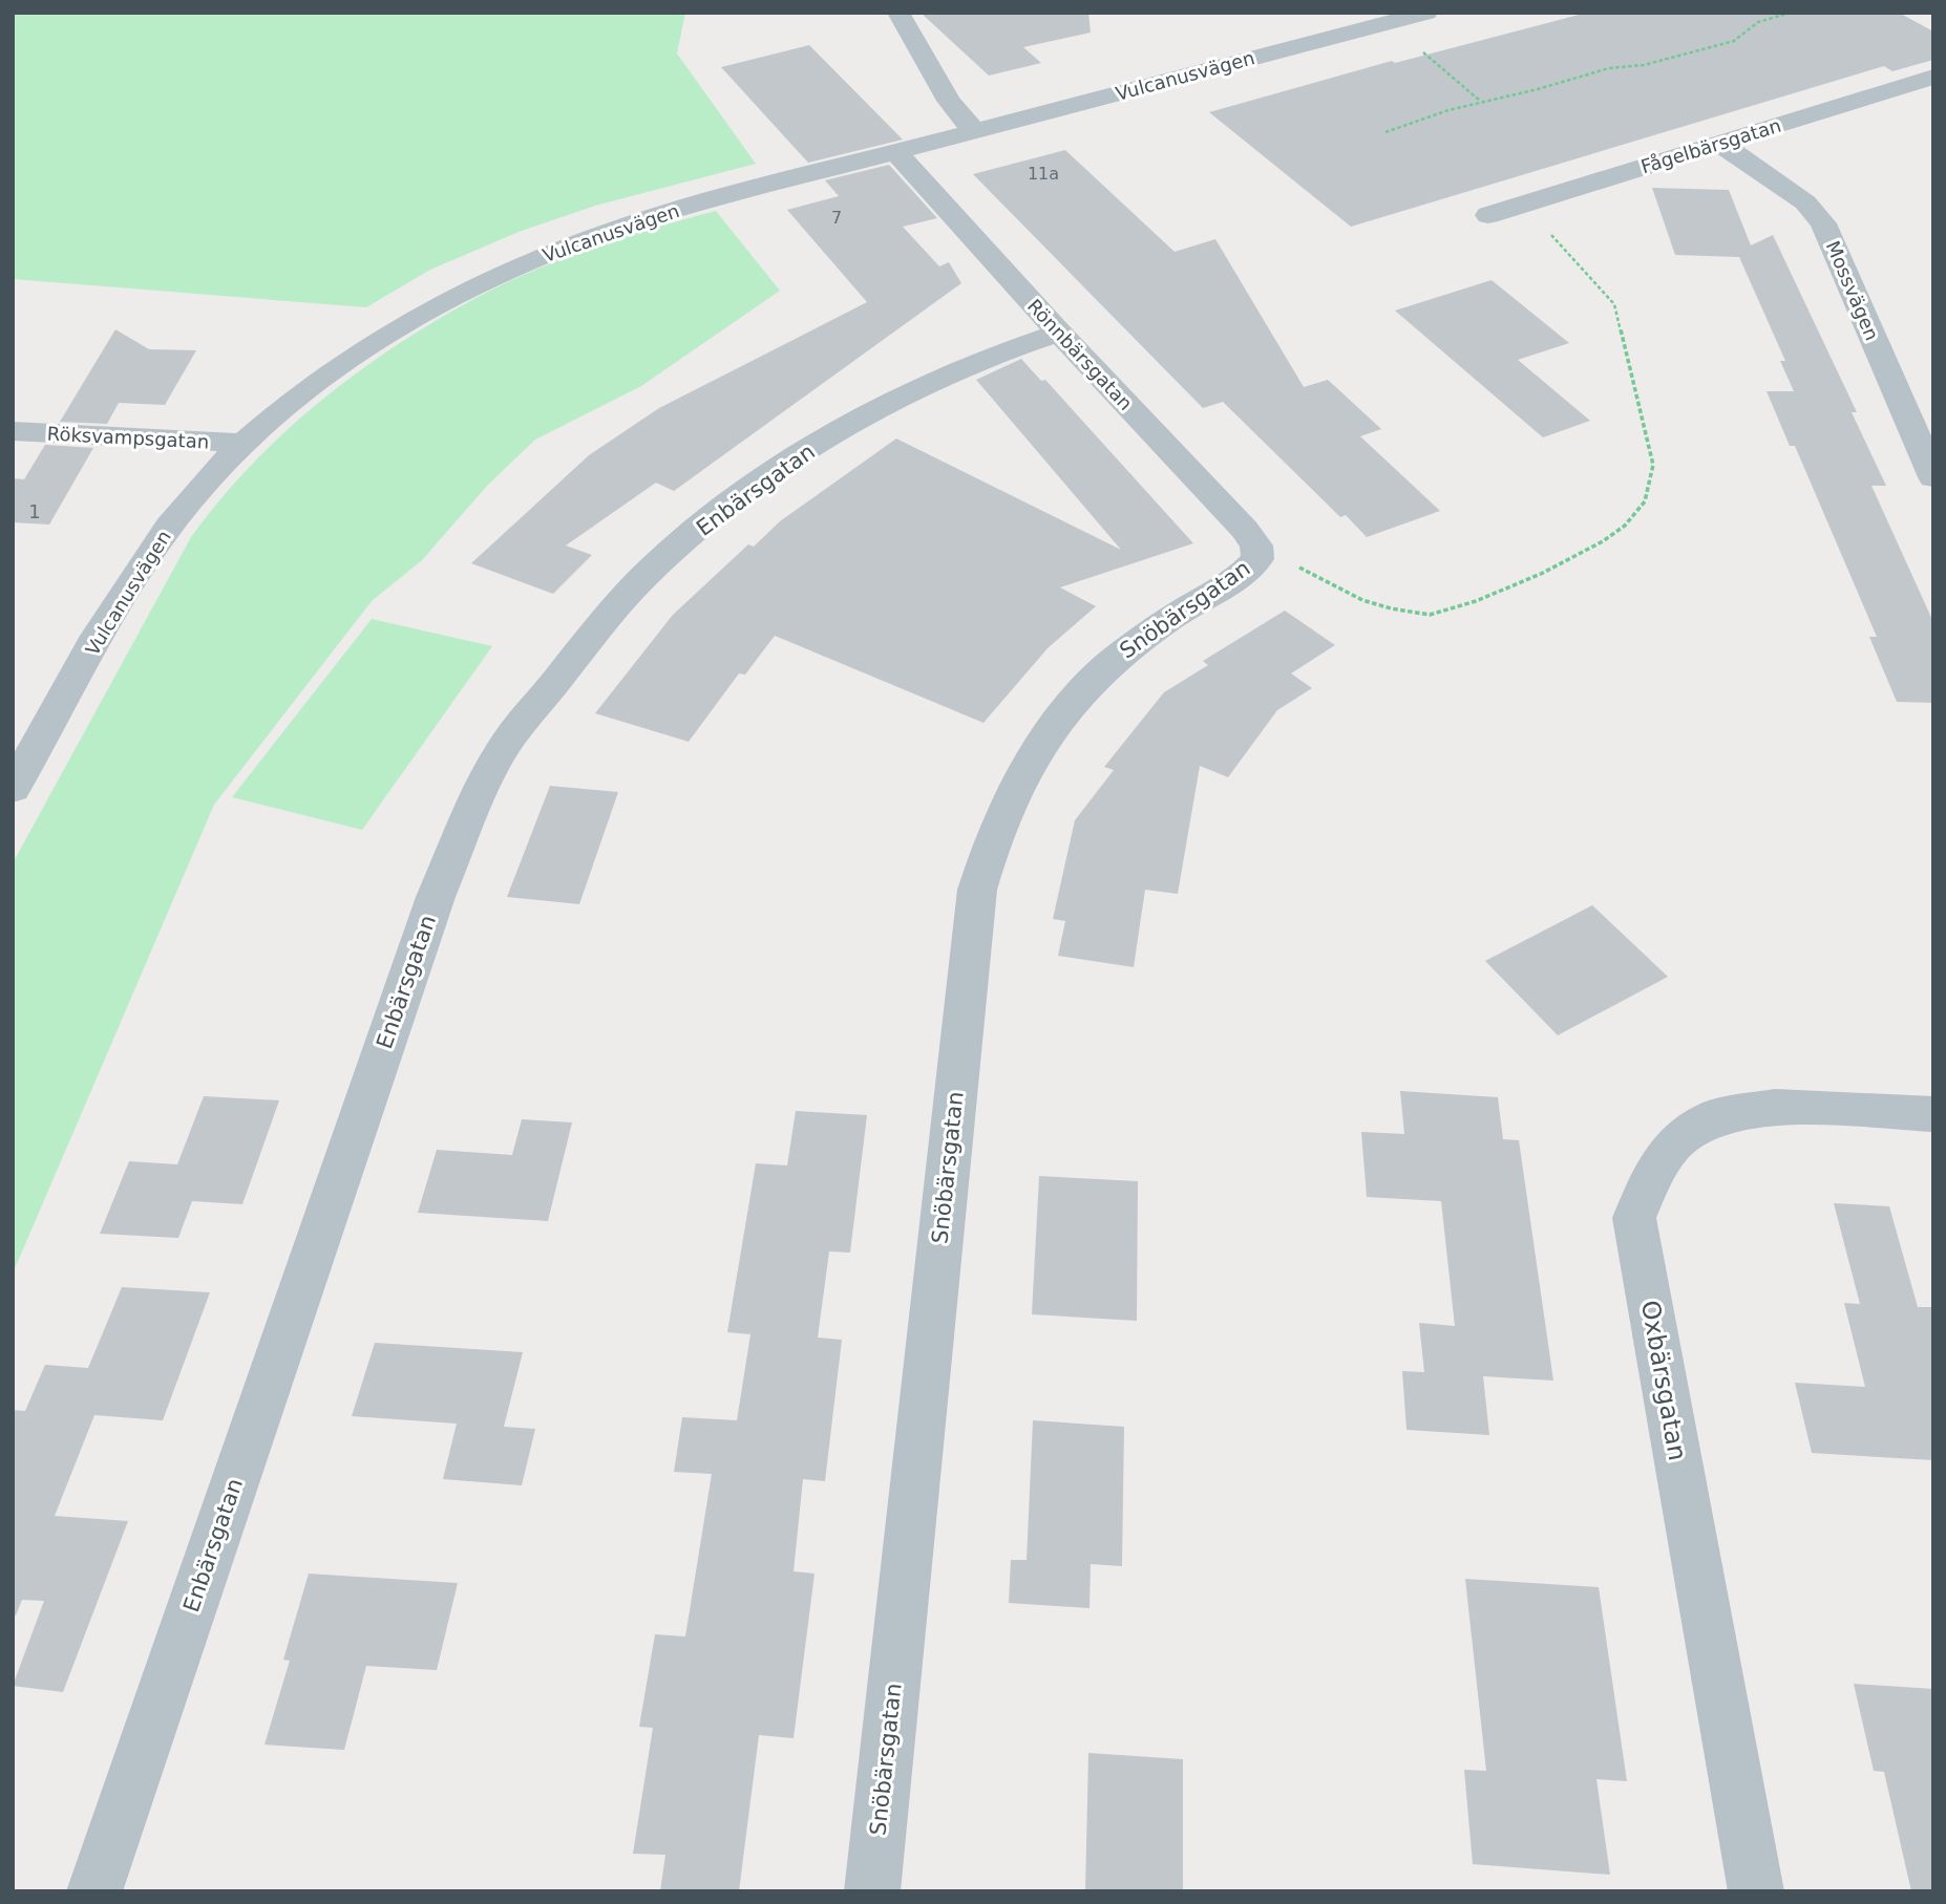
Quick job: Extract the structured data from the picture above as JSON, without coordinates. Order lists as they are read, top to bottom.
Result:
{
  "streets": {
    "street": [
      "Vulcanusvägen",
      "Fågelbärsgatan",
      "Mossvägen",
      "Rönnbärsgatan",
      "Röksvampsgatan",
      "Enbärsgatan",
      "Snöbärsgatan",
      "Oxbärsgatan"
    ]
  },
  "crossings": [
    ["Vulcanusvägen", "Rönnbärsgatan"],
    ["Vulcanusvägen", "Röksvampsgatan"],
    ["Fågelbärsgatan", "Mossvägen"],
    ["Rönnbärsgatan", "Enbärsgatan"],
    ["Rönnbärsgatan", "Snöbärsgatan"]
  ],
  "house_numbers": ["11a", "7", "1"]
}
